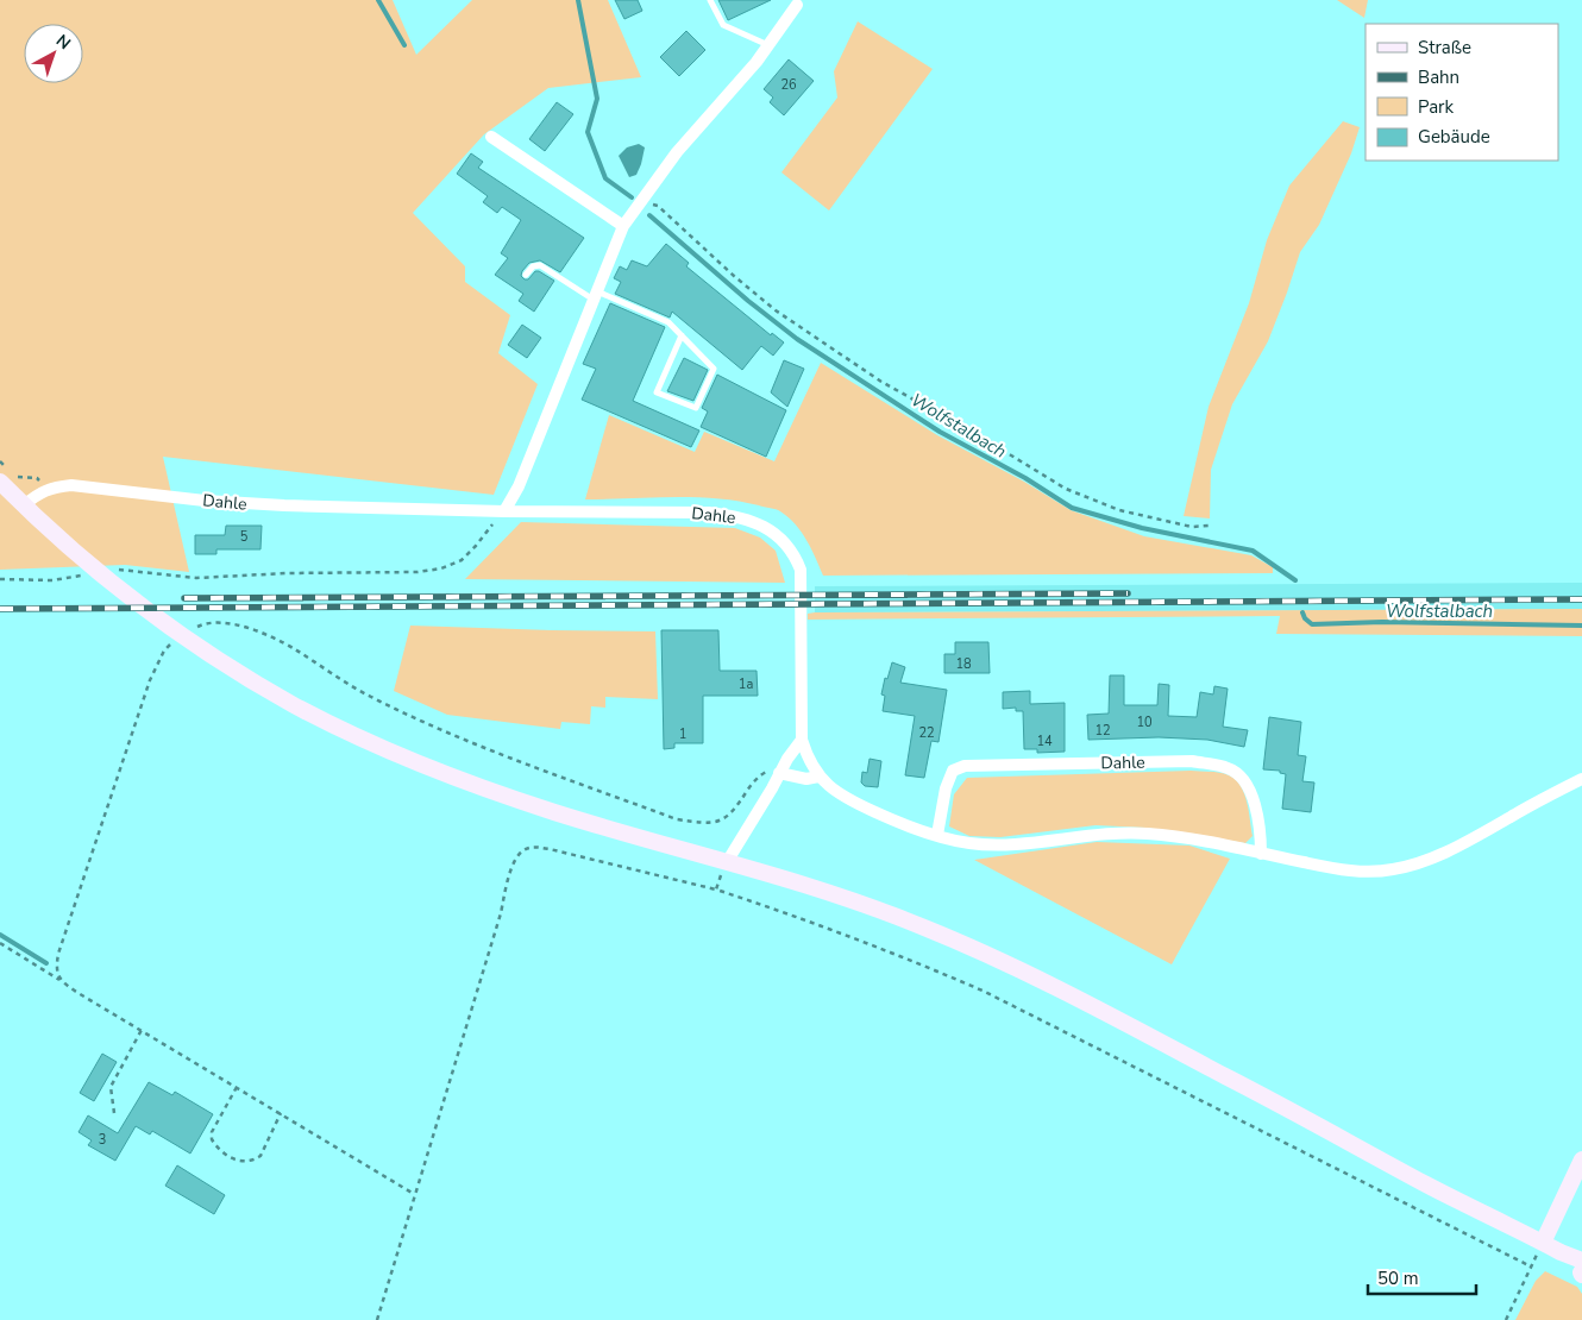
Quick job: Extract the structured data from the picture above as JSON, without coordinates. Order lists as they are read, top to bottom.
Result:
{
  "streets": {
    "street": ["Dahle"]
  },
  "water": ["Wolfstalbach"],
  "house_numbers": [
    "26",
    "5",
    "18",
    "1a",
    "10",
    "12",
    "22",
    "1",
    "14",
    "3"
  ],
  "legend": [
    "Straße",
    "Bahn",
    "Park",
    "Gebäude"
  ],
  "scale_bar": "50 m",
  "north": "top right"
}
